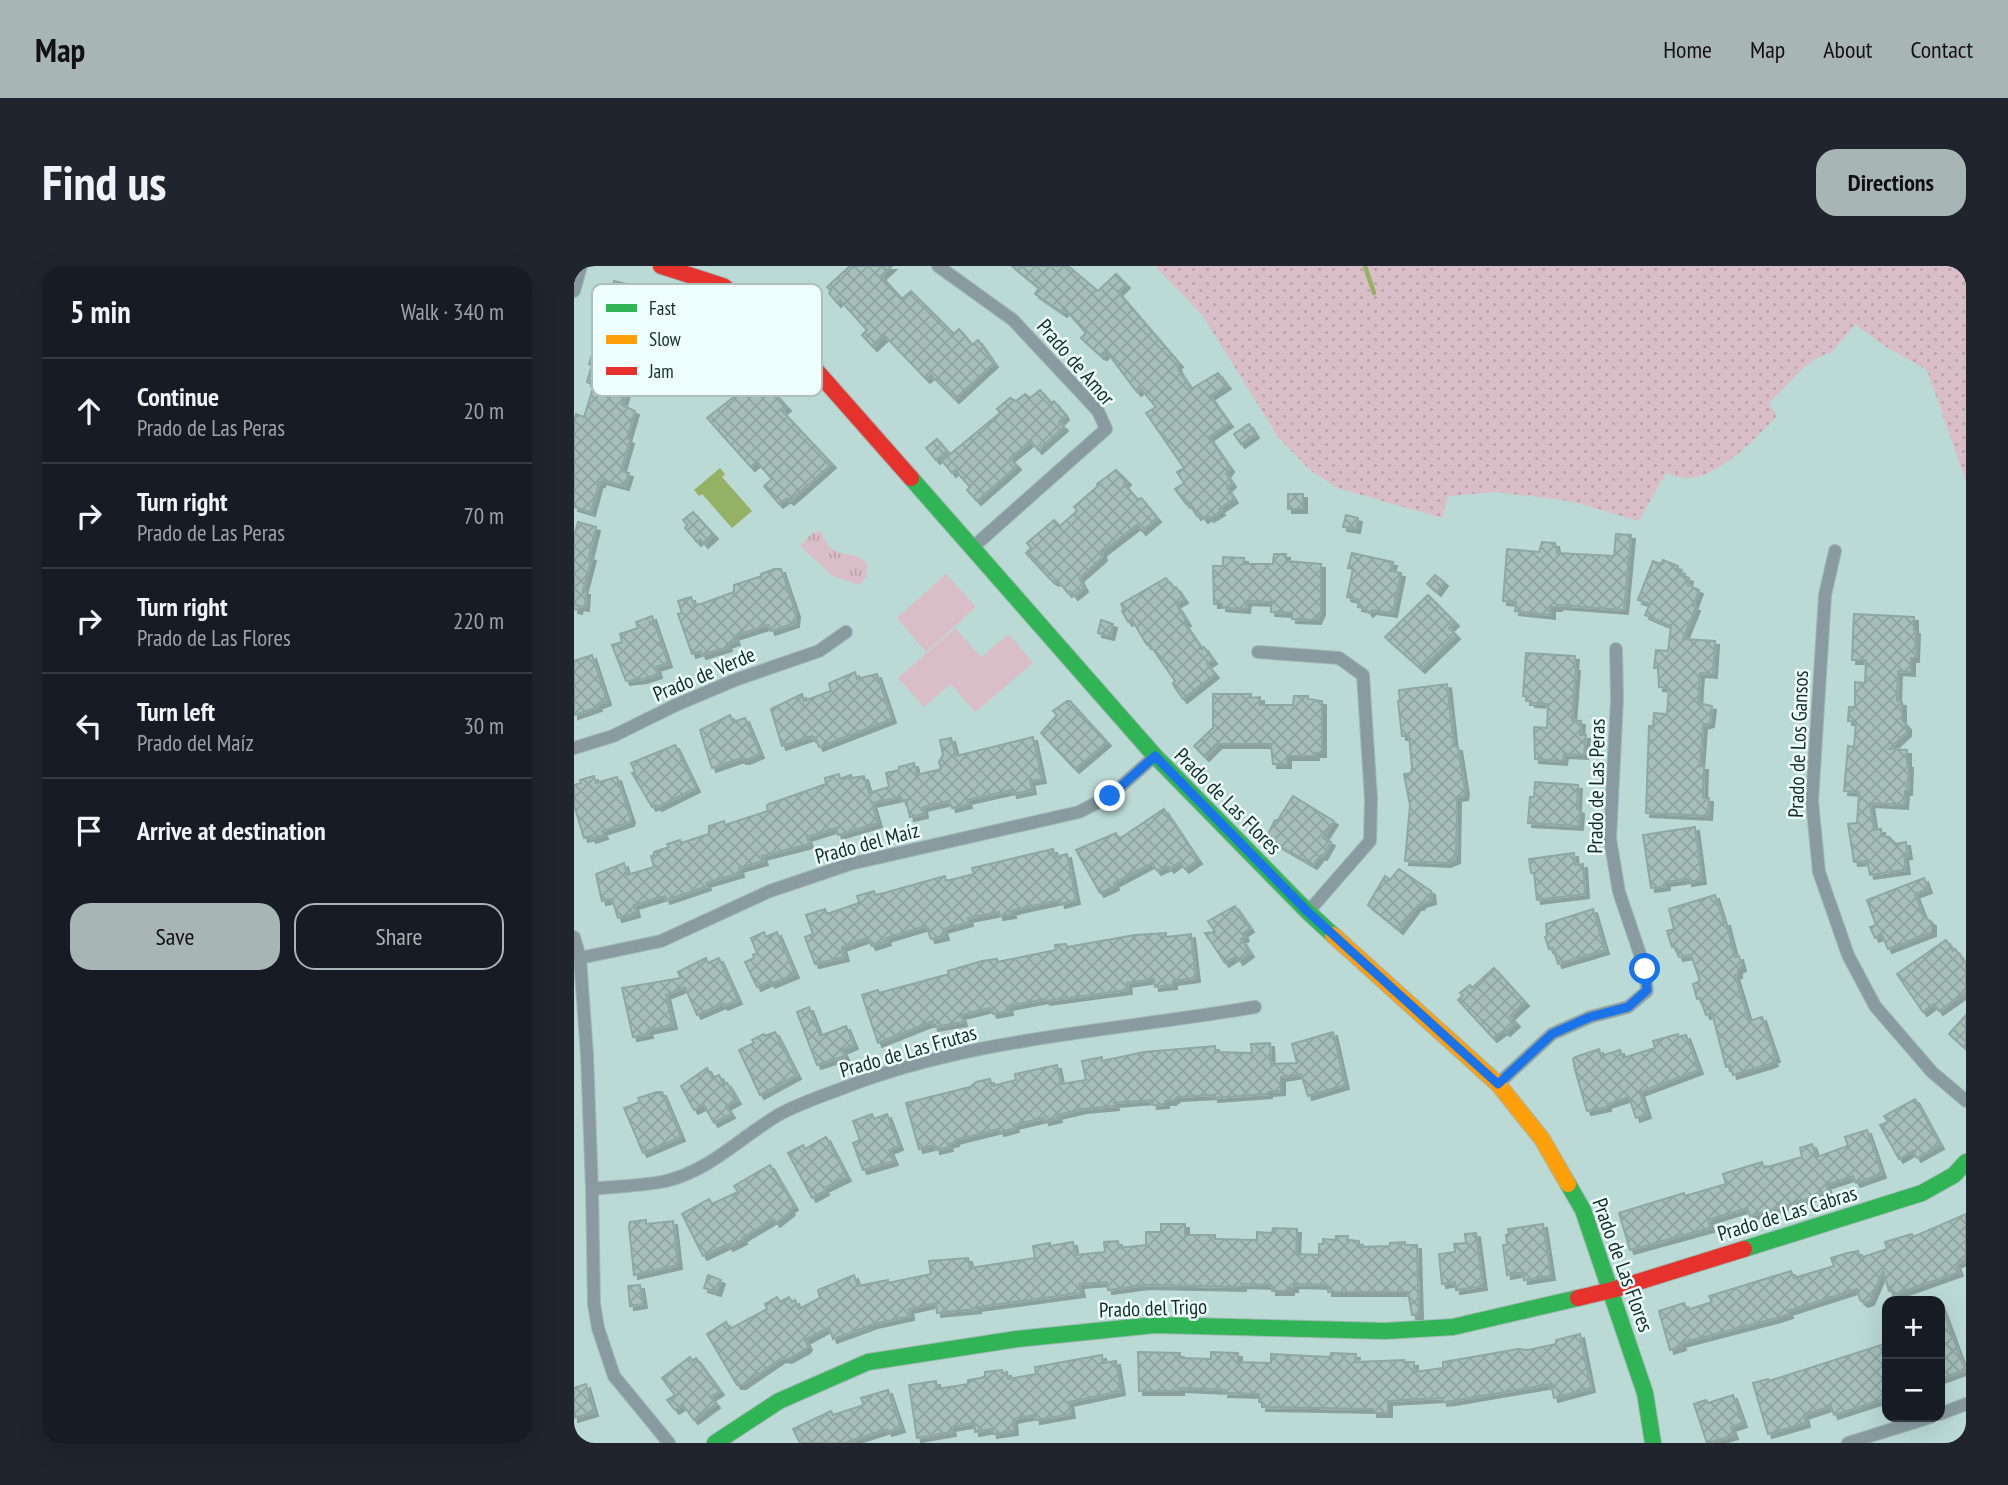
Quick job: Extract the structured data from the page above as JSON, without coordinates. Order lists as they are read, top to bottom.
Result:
{
  "streets": {
    "street": [
      "Prado de Amor",
      "Prado de Verde",
      "Prado de Los Gansos",
      "Prado de Las Peras",
      "Prado de Las Flores",
      "Prado del Maíz",
      "Prado de Las Frutas",
      "Prado de Las Cabras",
      "Prado del Trigo"
    ]
  },
  "crossings": [
    ["Prado de Amor", "Prado de Las Flores"],
    ["Prado de Las Peras", "Prado de Las Flores"],
    ["Prado de Las Flores", "Prado del Maíz"],
    ["Prado de Las Flores", "Prado de Las Cabras"],
    ["Prado de Las Flores", "Prado del Trigo"],
    ["Prado de Las Cabras", "Prado del Trigo"]
  ],
  "legend": ["Fast", "Slow", "Jam"],
  "page": {
    "header": "Map",
    "nav": [
      "Home",
      "Map",
      "About",
      "Contact"
    ],
    "buttons": [
      "Directions",
      ["Save", "Share"]
    ],
    "title": "Find us",
    "heading": ["5 min", "Walk · 340 m"],
    "list": [
      ["Continue", "Prado de Las Peras", "20 m"],
      ["Turn right", "Prado de Las Peras", "70 m"],
      ["Turn right", "Prado de Las Flores", "220 m"],
      ["Turn left", "Prado del Maíz", "30 m"],
      "Arrive at destination"
    ],
    "map_buttons": ["+", "−"]
  }
}
